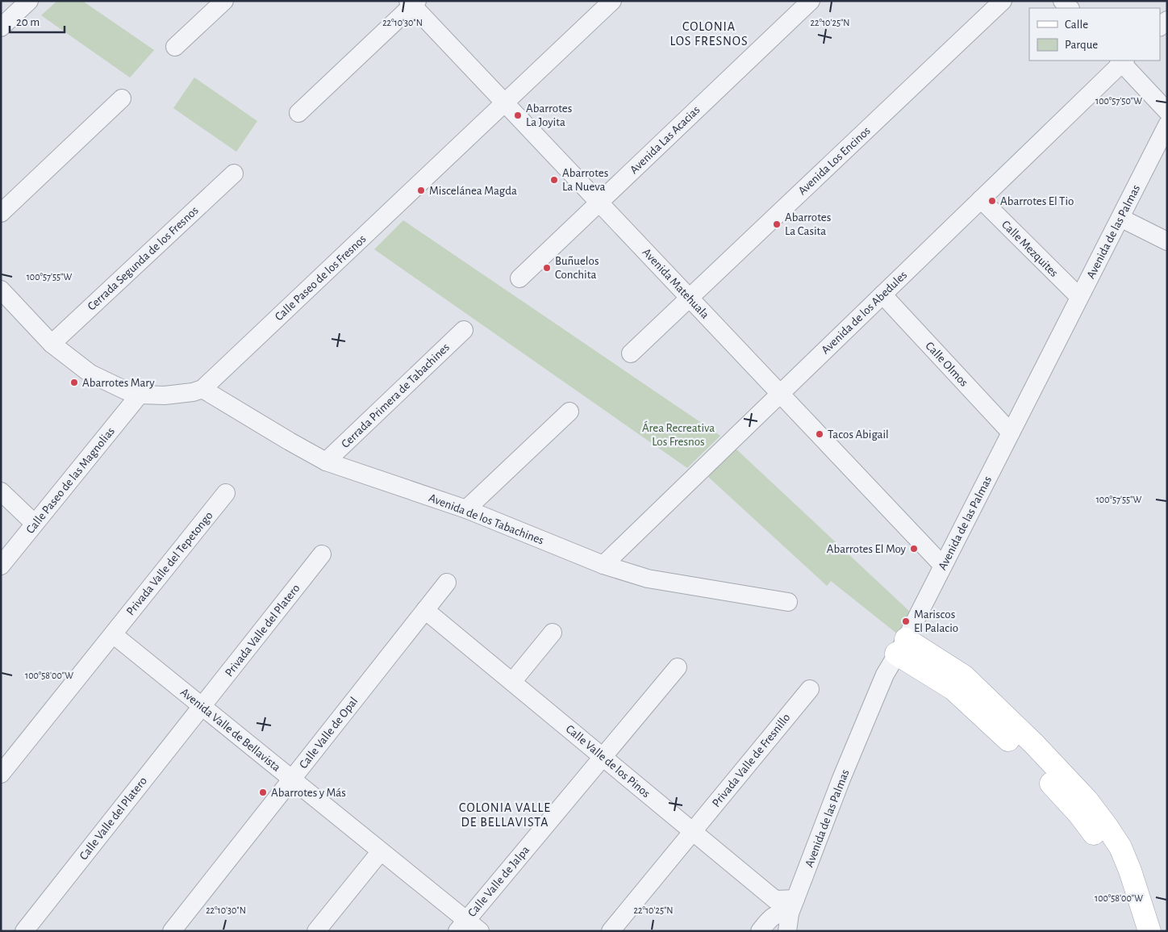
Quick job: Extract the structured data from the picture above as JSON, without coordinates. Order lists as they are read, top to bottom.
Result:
{
  "streets": {
    "street": [
      "Avenida Las Acacias",
      "Avenida Los Encinos",
      "Avenida de las Palmas",
      "Calle Mezquites",
      "Cerrada Segunda de los Fresnos",
      "Calle Paseo de los Fresnos",
      "Avenida Matehuala",
      "Avenida de los Abedules",
      "Calle Olmos",
      "Cerrada Primera de Tabachines",
      "Calle Paseo de las Magnolias",
      "Avenida de los Tabachines",
      "Privada Valle del Tepetongo",
      "Privada Valle del Platero",
      "Avenida Valle de Bellavista",
      "Calle Valle de Opal",
      "Privada Valle de Fresnillo",
      "Calle Valle de los Pinos",
      "Calle Valle del Platero",
      "Calle Valle de Jalpa"
    ]
  },
  "crossings": [
    ["Avenida Las Acacias", "Avenida Matehuala"],
    ["Avenida Los Encinos", "Avenida Matehuala"],
    ["Avenida de las Palmas", "Calle Mezquites"],
    ["Avenida de las Palmas", "Avenida Matehuala"],
    ["Avenida de las Palmas", "Calle Olmos"],
    ["Avenida de las Palmas", "Calle Valle de los Pinos"],
    ["Calle Mezquites", "Avenida de los Abedules"],
    ["Calle Paseo de los Fresnos", "Avenida Matehuala"],
    ["Calle Paseo de los Fresnos", "Avenida de los Tabachines"],
    ["Avenida Matehuala", "Avenida de los Abedules"],
    ["Avenida de los Abedules", "Calle Olmos"],
    ["Avenida de los Abedules", "Avenida de los Tabachines"],
    ["Cerrada Primera de Tabachines", "Avenida de los Tabachines"],
    ["Privada Valle del Tepetongo", "Avenida Valle de Bellavista"],
    ["Privada Valle del Platero", "Avenida Valle de Bellavista"],
    ["Privada Valle del Platero", "Calle Valle del Platero"],
    ["Avenida Valle de Bellavista", "Calle Valle de Opal"],
    ["Avenida Valle de Bellavista", "Calle Valle del Platero"],
    ["Avenida Valle de Bellavista", "Calle Valle de Jalpa"],
    ["Calle Valle de Opal", "Calle Valle de los Pinos"],
    ["Privada Valle de Fresnillo", "Calle Valle de los Pinos"],
    ["Calle Valle de los Pinos", "Calle Valle de Jalpa"]
  ],
  "districts": ["COLONIA LOS FRESNOS", "COLONIA VALLE DE BELLAVISTA"],
  "parks": ["Área Recreativa Los Fresnos"],
  "places": [
    "Abarrotes La Joyita",
    "Abarrotes La Nueva",
    "Miscelánea Magda",
    "Abarrotes El Tio",
    "Abarrotes La Casita",
    "Buñuelos Conchita",
    "Abarrotes Mary",
    "Tacos Abigail",
    "Abarrotes El Moy",
    "Mariscos El Palacio",
    "Abarrotes y Más"
  ],
  "legend": ["Calle", "Parque"],
  "scale_bar": "20 m",
  "coordinates": [
    "22°10'30\"N",
    "22°10'25\"N",
    "100°57'50\"W",
    "100°57'55\"W",
    "100°58'00\"W"
  ]
}
